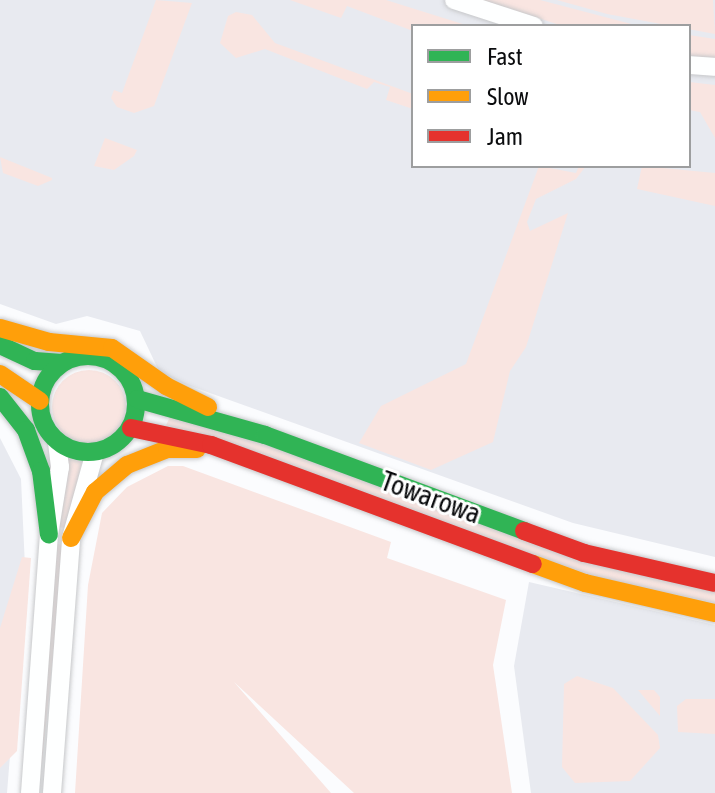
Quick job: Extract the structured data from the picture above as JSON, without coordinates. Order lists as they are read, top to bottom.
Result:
{
  "streets": {
    "street": ["Towarowa"]
  },
  "legend": ["Fast", "Slow", "Jam"]
}
